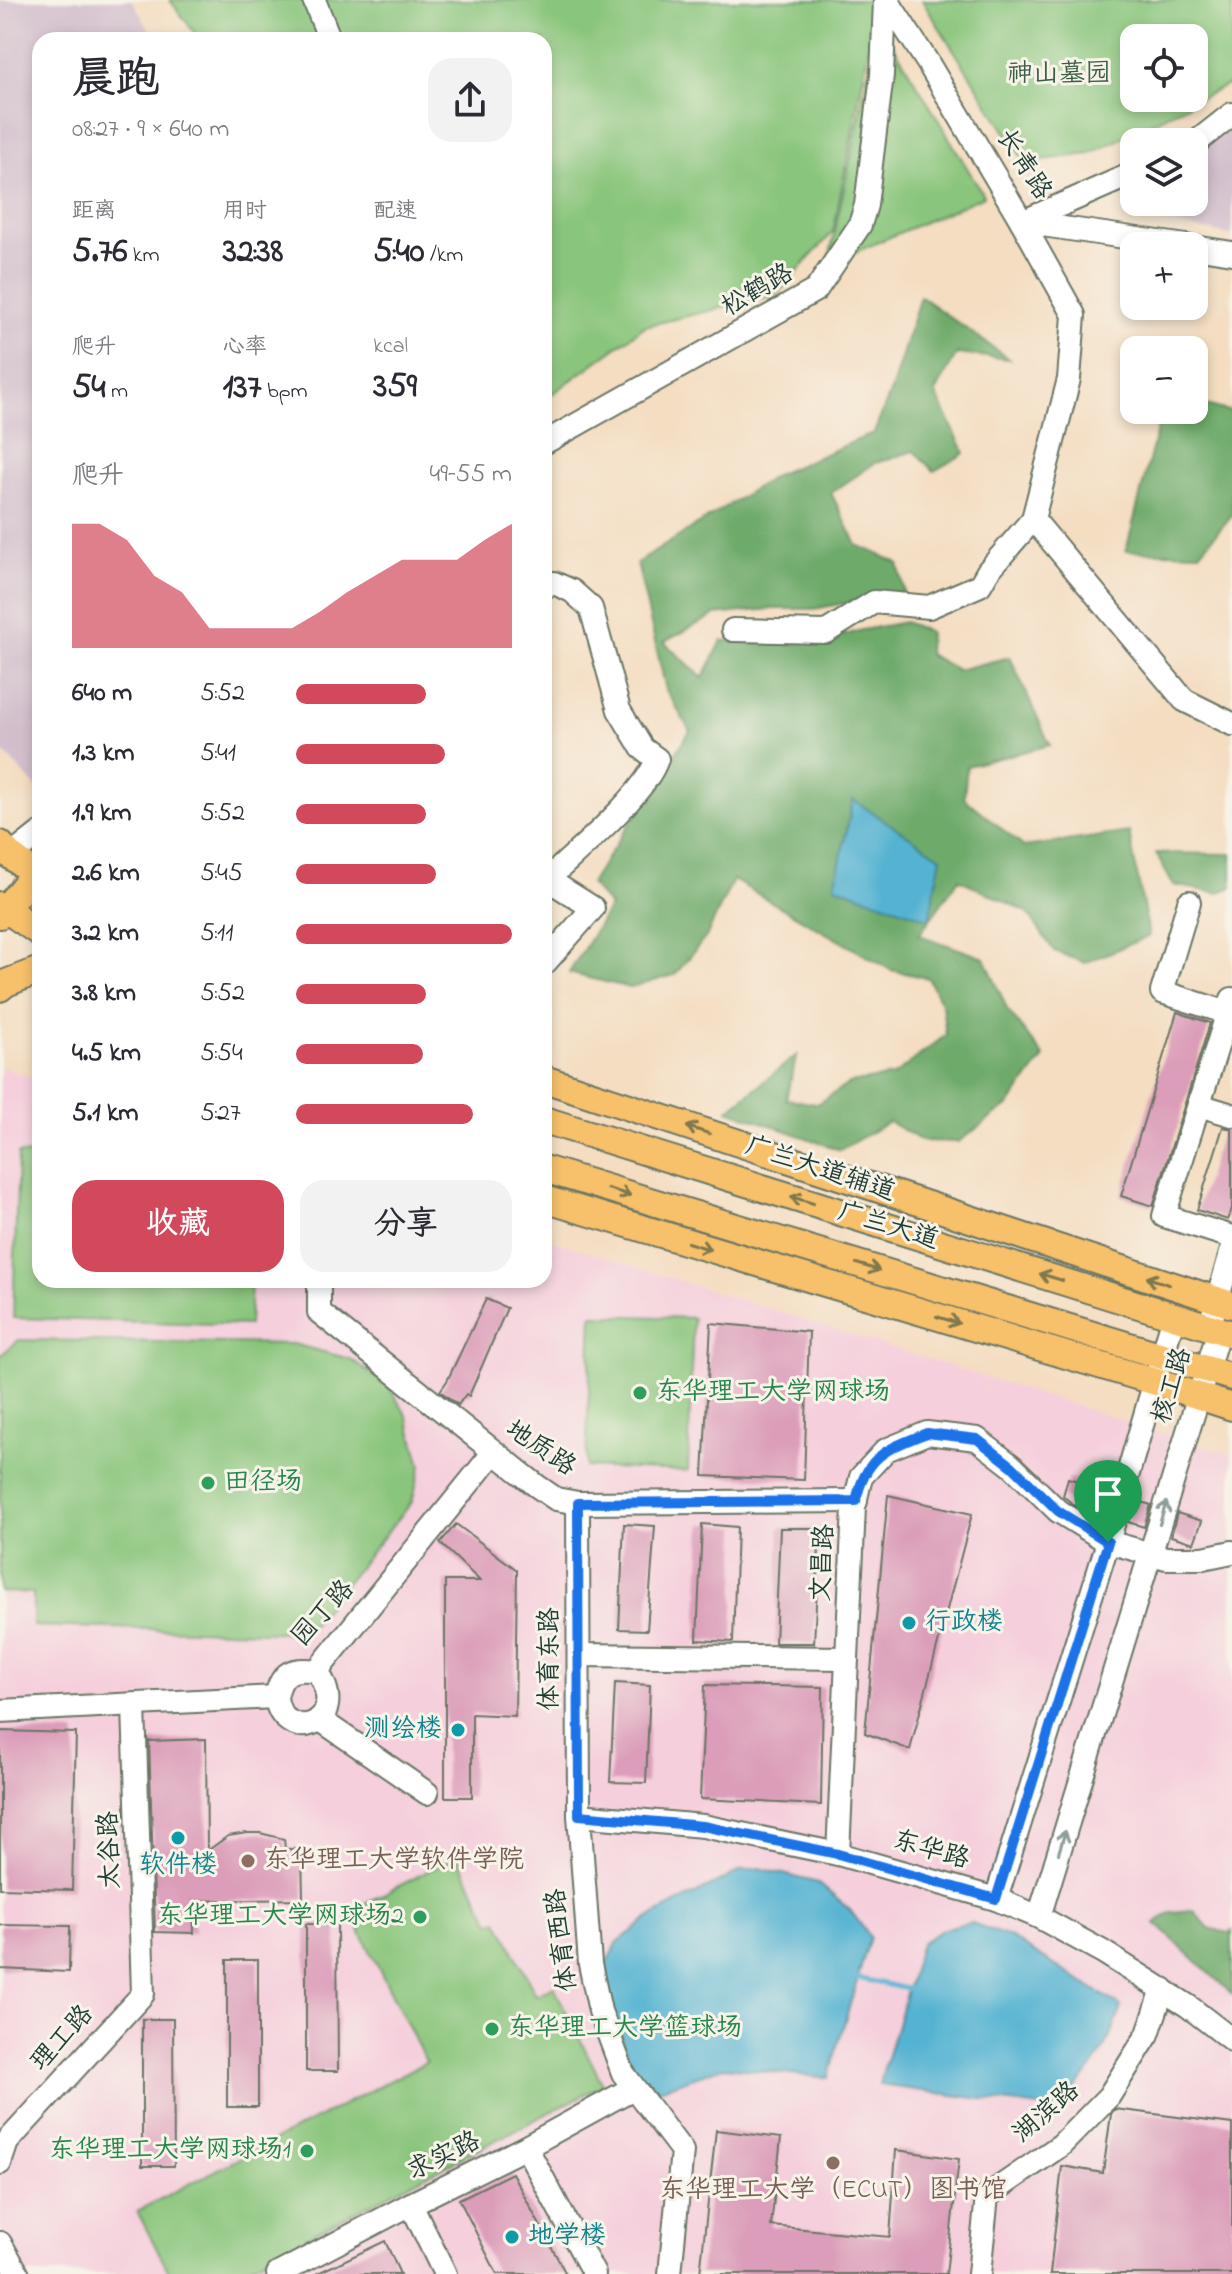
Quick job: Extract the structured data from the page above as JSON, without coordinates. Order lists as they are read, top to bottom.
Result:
{
  "streets": {
    "main road": ["广兰大道辅道", "广兰大道"],
    "street": [
      "长青路",
      "松鹤路",
      "核工路",
      "地质路",
      "文昌路",
      "园丁路",
      "体育东路",
      "太谷路",
      "东华路",
      "体育西路",
      "理工路",
      "湖滨路",
      "求实路"
    ]
  },
  "crossings": [
    ["长青路", "松鹤路"],
    ["广兰大道辅道", "核工路"],
    ["广兰大道", "核工路"],
    ["核工路", "文昌路"],
    ["核工路", "东华路"],
    ["地质路", "文昌路"],
    ["地质路", "园丁路"],
    ["地质路", "体育东路"],
    ["文昌路", "东华路"],
    ["体育东路", "东华路"],
    ["体育东路", "体育西路"],
    ["太谷路", "理工路"],
    ["东华路", "体育西路"],
    ["东华路", "湖滨路"],
    ["体育西路", "求实路"]
  ],
  "parks": ["神山墓园"],
  "places": [
    "东华理工大学网球场",
    "田径场",
    "行政楼",
    "测绘楼",
    "软件楼",
    "东华理工大学软件学院",
    "东华理工大学网球场2",
    "东华理工大学篮球场",
    "东华理工大学网球场1",
    "东华理工大学（ECUT）图书馆",
    "地学楼"
  ],
  "page": {
    "map_buttons": ["+", "−"],
    "heading": ["晨跑", "08:27 · 9 × 640 m"],
    "stats": [
      ["距离", "5.76 km"],
      ["用时", "32:38"],
      ["配速", "5:40 /km"],
      ["爬升", "54 m"],
      ["心率", "137 bpm"],
      ["kcal", "359"]
    ],
    "chart": ["爬升", "49–55 m"],
    "list": [
      {
        "name": "640 m",
        "note": "5:52"
      },
      {
        "name": "1.3 km",
        "note": "5:41"
      },
      {
        "name": "1.9 km",
        "note": "5:52"
      },
      {
        "name": "2.6 km",
        "note": "5:45"
      },
      {
        "name": "3.2 km",
        "note": "5:11"
      },
      {
        "name": "3.8 km",
        "note": "5:52"
      },
      {
        "name": "4.5 km",
        "note": "5:54"
      },
      {
        "name": "5.1 km",
        "note": "5:27"
      }
    ],
    "buttons": ["收藏", "分享"]
  }
}
